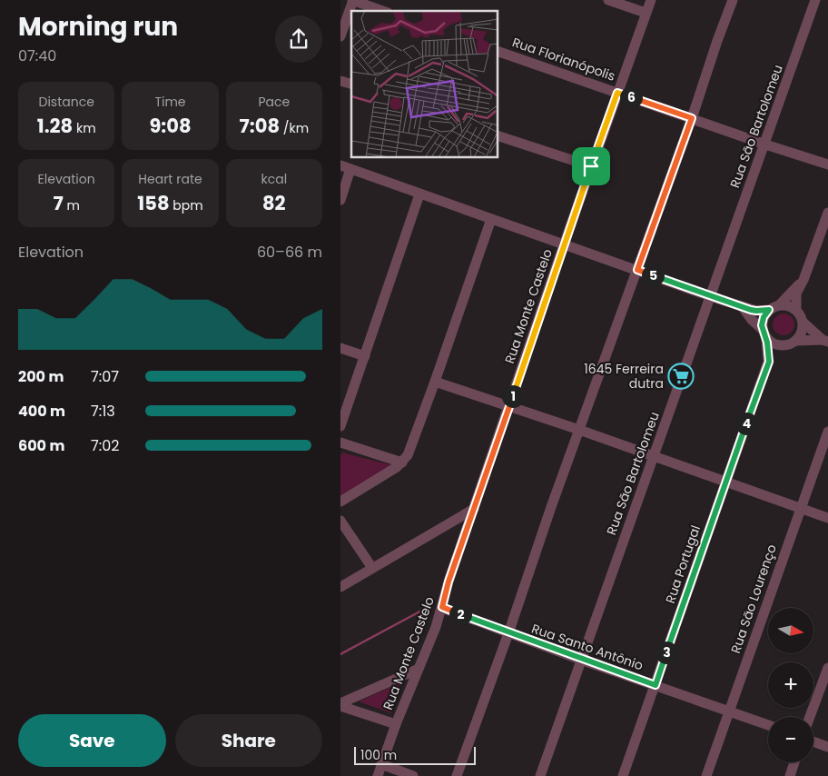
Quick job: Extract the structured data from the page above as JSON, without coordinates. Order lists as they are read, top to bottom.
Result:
{
  "streets": {
    "street": [
      "Rua Florianópolis",
      "Rua São Bartolomeu",
      "Rua Monte Castelo",
      "Rua Portugal",
      "Rua São Lourenço",
      "Rua Santo Antônio"
    ]
  },
  "crossings": [
    ["Rua Florianópolis", "Rua São Bartolomeu"],
    ["Rua Florianópolis", "Rua Monte Castelo"],
    ["Rua São Bartolomeu", "Rua Santo Antônio"],
    ["Rua Monte Castelo", "Rua Santo Antônio"],
    ["Rua Portugal", "Rua Santo Antônio"],
    ["Rua São Lourenço", "Rua Santo Antônio"]
  ],
  "places": {
    "supermarket": ["1645 Ferreira dutra"]
  },
  "scale_bar": "100 m",
  "north": "right",
  "page": {
    "heading": ["Morning run", "07:40"],
    "stats": [
      ["Distance", "1.28 km"],
      ["Time", "9:08"],
      ["Pace", "7:08 /km"],
      ["Elevation", "7 m"],
      ["Heart rate", "158 bpm"],
      ["kcal", "82"]
    ],
    "pins": [
      "6",
      "5",
      "1",
      "4",
      "2",
      "3"
    ],
    "chart": ["Elevation", "60–66 m"],
    "list": [
      {
        "name": "200 m",
        "note": "7:07"
      },
      {
        "name": "400 m",
        "note": "7:13"
      },
      {
        "name": "600 m",
        "note": "7:02"
      }
    ],
    "map_buttons": ["+", "−"],
    "buttons": ["Save", "Share"],
    "scale": "100 m"
  }
}
